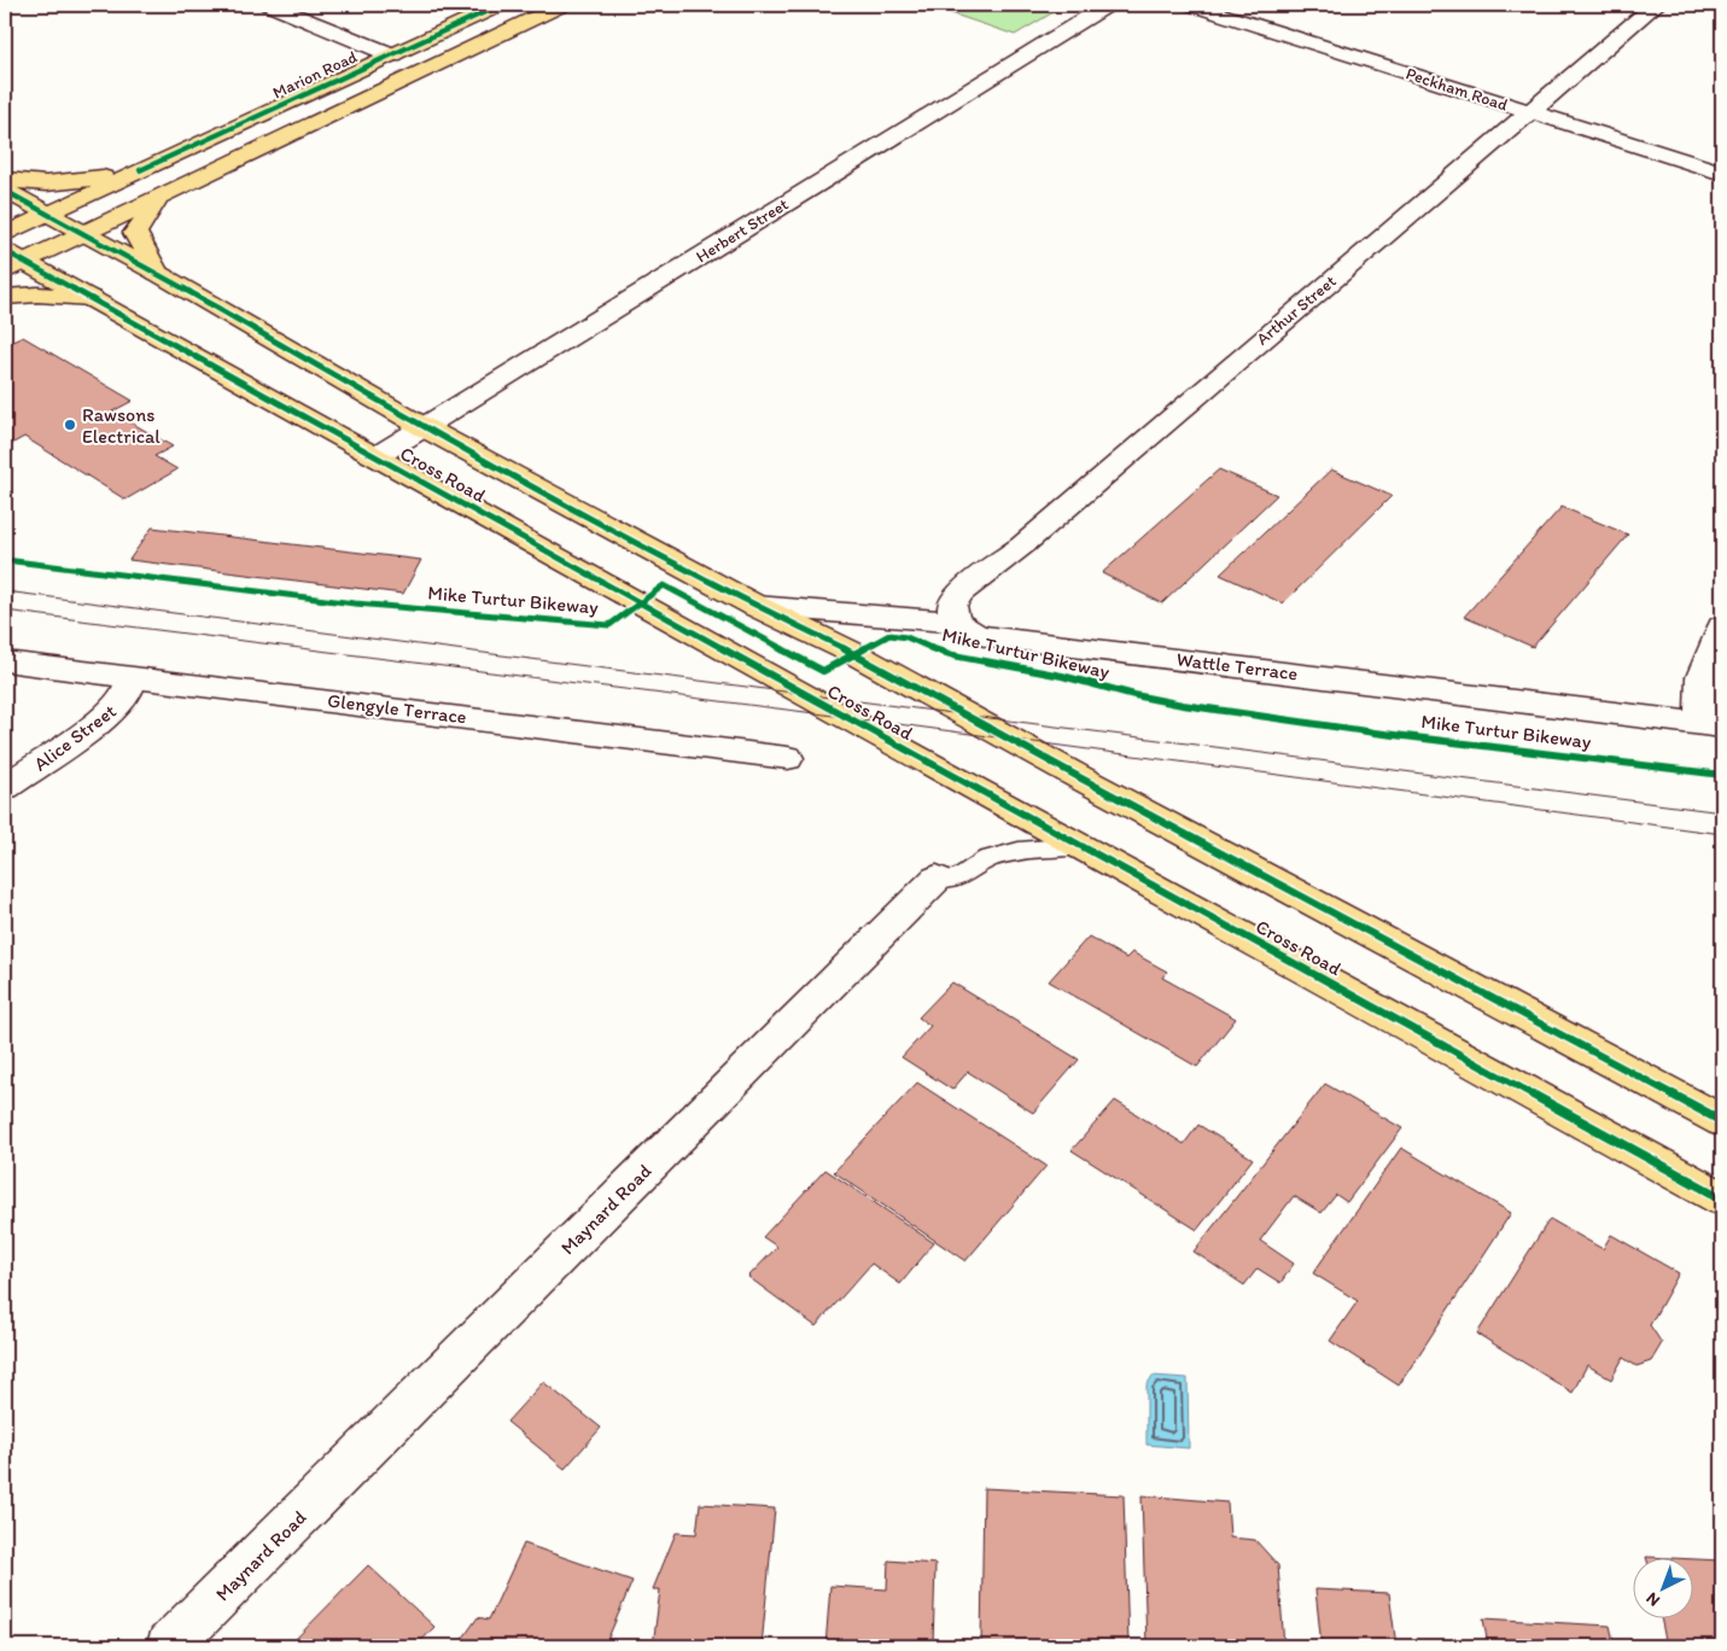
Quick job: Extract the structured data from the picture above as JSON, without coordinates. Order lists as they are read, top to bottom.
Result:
{
  "streets": {
    "main road": ["Marion Road", "Cross Road"],
    "street": [
      "Peckham Road",
      "Herbert Street",
      "Arthur Street",
      "Wattle Terrace",
      "Glengyle Terrace",
      "Alice Street",
      "Maynard Road"
    ],
    "cycle path": ["Mike Turtur Bikeway"]
  },
  "crossings": [
    ["Marion Road", "Cross Road"],
    ["Peckham Road", "Arthur Street"],
    ["Herbert Street", "Cross Road"],
    ["Arthur Street", "Wattle Terrace"],
    ["Cross Road", "Wattle Terrace"],
    ["Cross Road", "Maynard Road"],
    ["Glengyle Terrace", "Alice Street"]
  ],
  "places": ["Rawsons Electrical"],
  "north": "bottom left"
}
